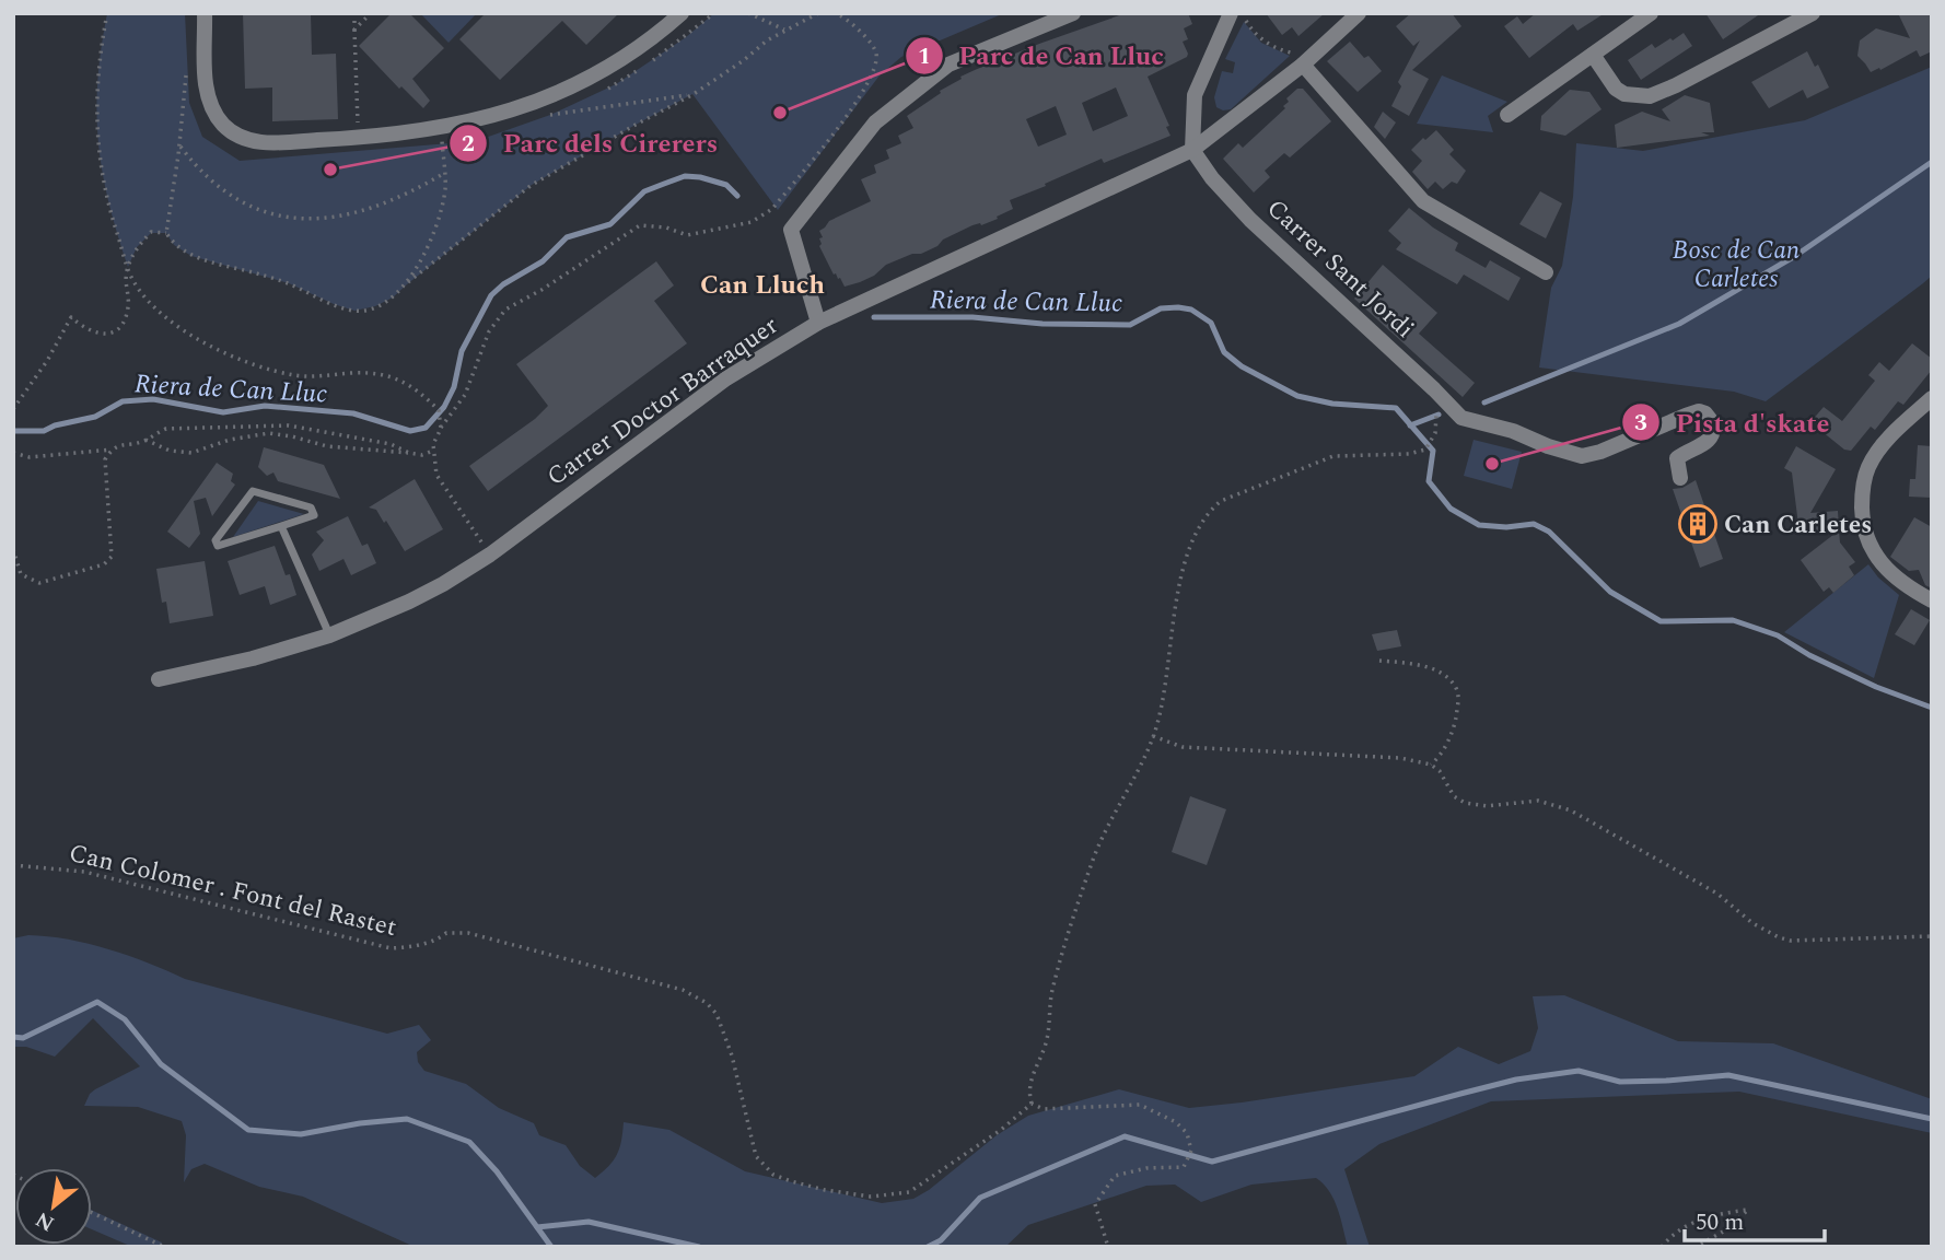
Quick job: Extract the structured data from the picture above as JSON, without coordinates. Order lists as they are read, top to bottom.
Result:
{
  "streets": {
    "street": ["Carrer Sant Jordi", "Carrer Doctor Barraquer"],
    "path": ["Can Colomer . Font del Rastet"]
  },
  "crossings": [
    ["Carrer Sant Jordi", "Carrer Doctor Barraquer"]
  ],
  "districts": ["Can Lluch"],
  "water": ["Riera de Can Lluc"],
  "parks": ["Bosc de Can Carletes"],
  "places": {
    "other": ["Parc de Can Lluc", "Parc dels Cirerers", "Pista d'skate"],
    "building": ["Can Carletes"]
  },
  "scale_bar": "50 m",
  "north": "bottom left"
}
